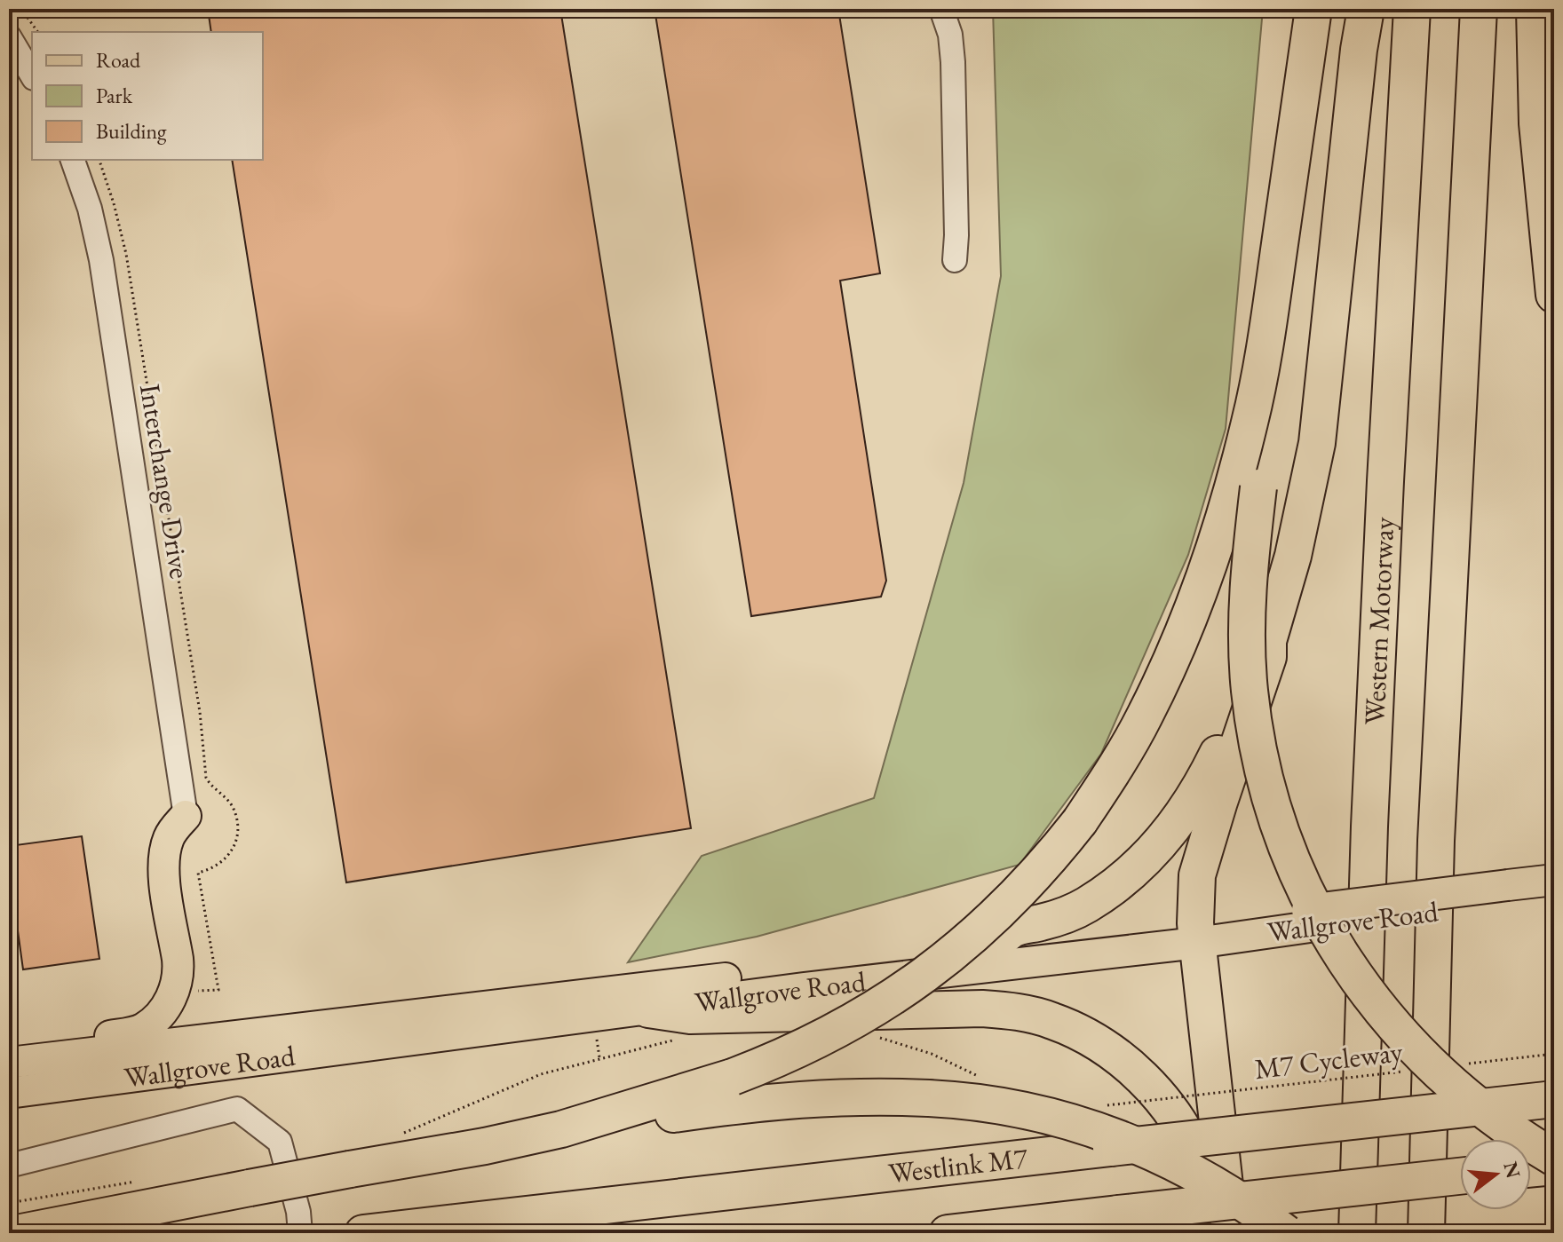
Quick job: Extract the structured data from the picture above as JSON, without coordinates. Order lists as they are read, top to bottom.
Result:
{
  "streets": {
    "highway": ["Western Motorway", "Westlink M7"],
    "main road": ["Wallgrove Road"],
    "street": ["Interchange Drive"],
    "path": ["M7 Cycleway"]
  },
  "legend": ["Road", "Park", "Building"],
  "north": "right"
}
